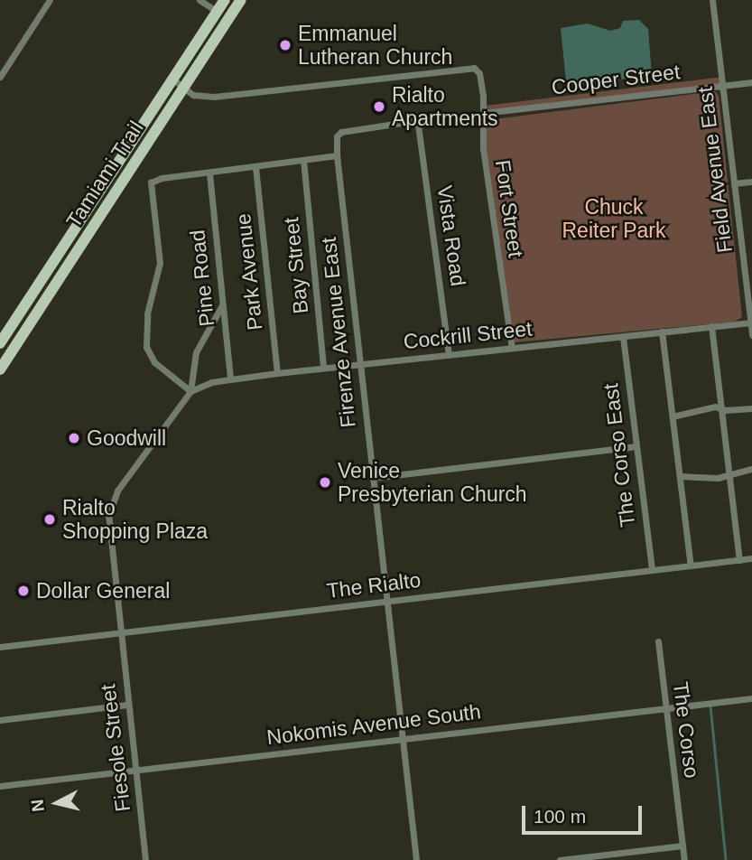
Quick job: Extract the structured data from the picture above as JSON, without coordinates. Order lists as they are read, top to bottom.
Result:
{
  "streets": {
    "main road": ["Tamiami Trail"],
    "street": [
      "Cooper Street",
      "Field Avenue East",
      "Fort Street",
      "Vista Road",
      "Bay Street",
      "Park Avenue",
      "Pine Road",
      "Firenze Avenue East",
      "Cockrill Street",
      "The Corso East",
      "The Rialto",
      "Nokomis Avenue South",
      "The Corso",
      "Fiesole Street"
    ]
  },
  "crossings": [
    ["Cooper Street", "Field Avenue East"],
    ["Cooper Street", "Fort Street"],
    ["Field Avenue East", "Cockrill Street"],
    ["Tamiami Trail", "Fort Street"],
    ["Fort Street", "Cockrill Street"],
    ["Vista Road", "Firenze Avenue East"],
    ["Vista Road", "Cockrill Street"],
    ["Bay Street", "Cockrill Street"],
    ["Park Avenue", "Cockrill Street"],
    ["Pine Road", "Cockrill Street"],
    ["Firenze Avenue East", "Cockrill Street"],
    ["Firenze Avenue East", "The Rialto"],
    ["Firenze Avenue East", "Nokomis Avenue South"],
    ["Cockrill Street", "The Corso East"],
    ["The Corso East", "The Rialto"],
    ["The Rialto", "Fiesole Street"],
    ["Nokomis Avenue South", "The Corso"],
    ["Nokomis Avenue South", "Fiesole Street"]
  ],
  "parks": ["Chuck Reiter Park"],
  "places": [
    "Emmanuel Lutheran Church",
    "Rialto Apartments",
    "Goodwill",
    "Venice Presbyterian Church",
    "Rialto Shopping Plaza",
    "Dollar General"
  ],
  "scale_bar": "100 m",
  "north": "left"
}
